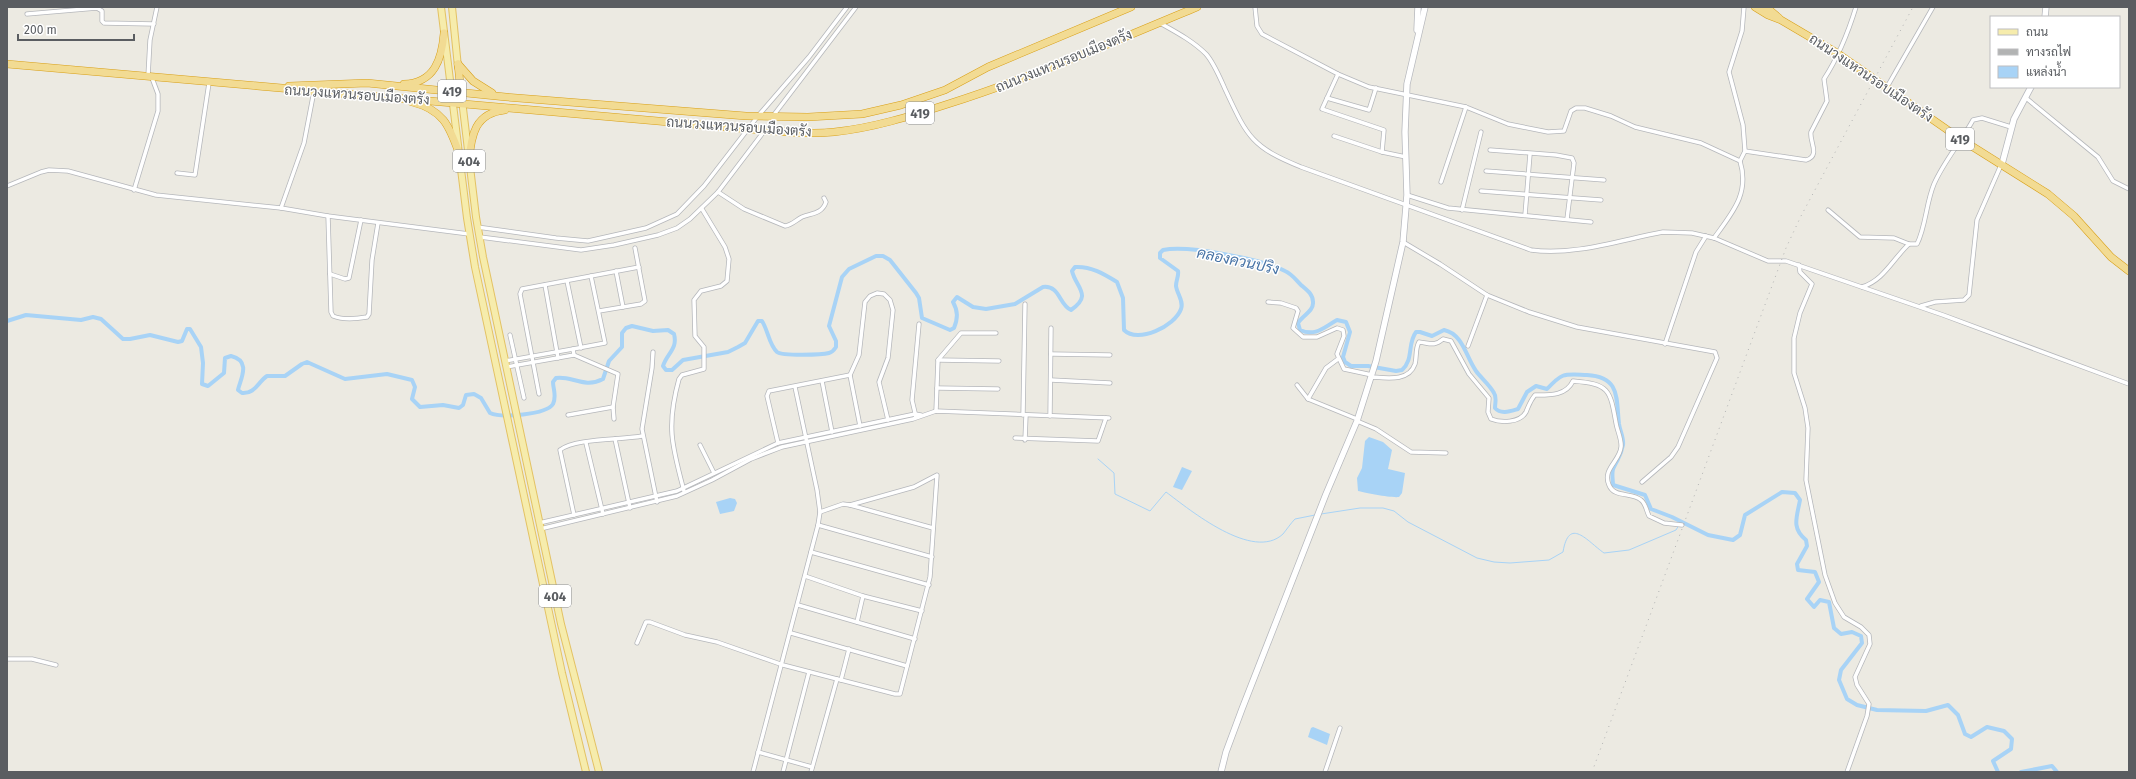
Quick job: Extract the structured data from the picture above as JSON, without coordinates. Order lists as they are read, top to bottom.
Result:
{
  "streets": {
    "highway": ["ถนนวงแหวนรอบเมืองตรัง", "419", "404"]
  },
  "crossings": [
    ["ถนนวงแหวนรอบเมืองตรัง", "404"]
  ],
  "water": ["คลองควนปริง"],
  "legend": ["ถนน", "ทางรถไฟ", "แหล่งน้ำ"],
  "scale_bar": "200 m"
}
